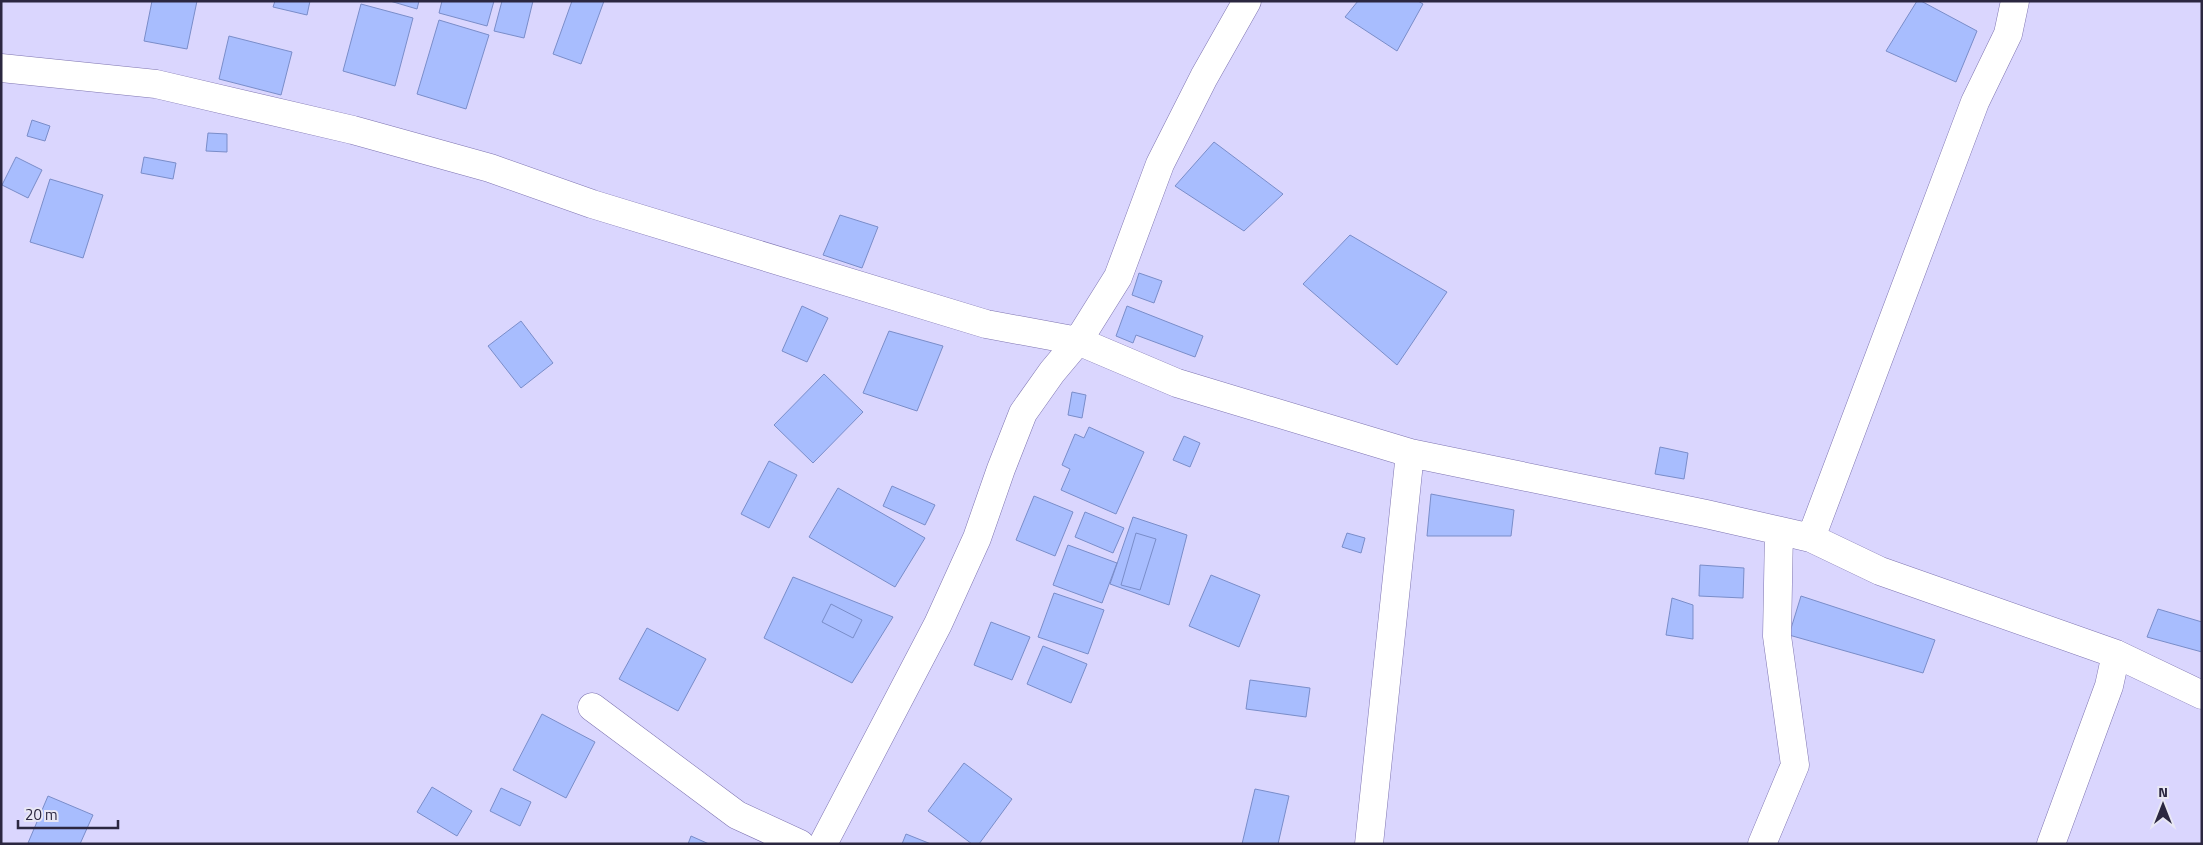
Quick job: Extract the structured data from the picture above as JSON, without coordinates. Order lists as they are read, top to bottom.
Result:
{
  "scale_bar": "20 m",
  "north": "top"
}
